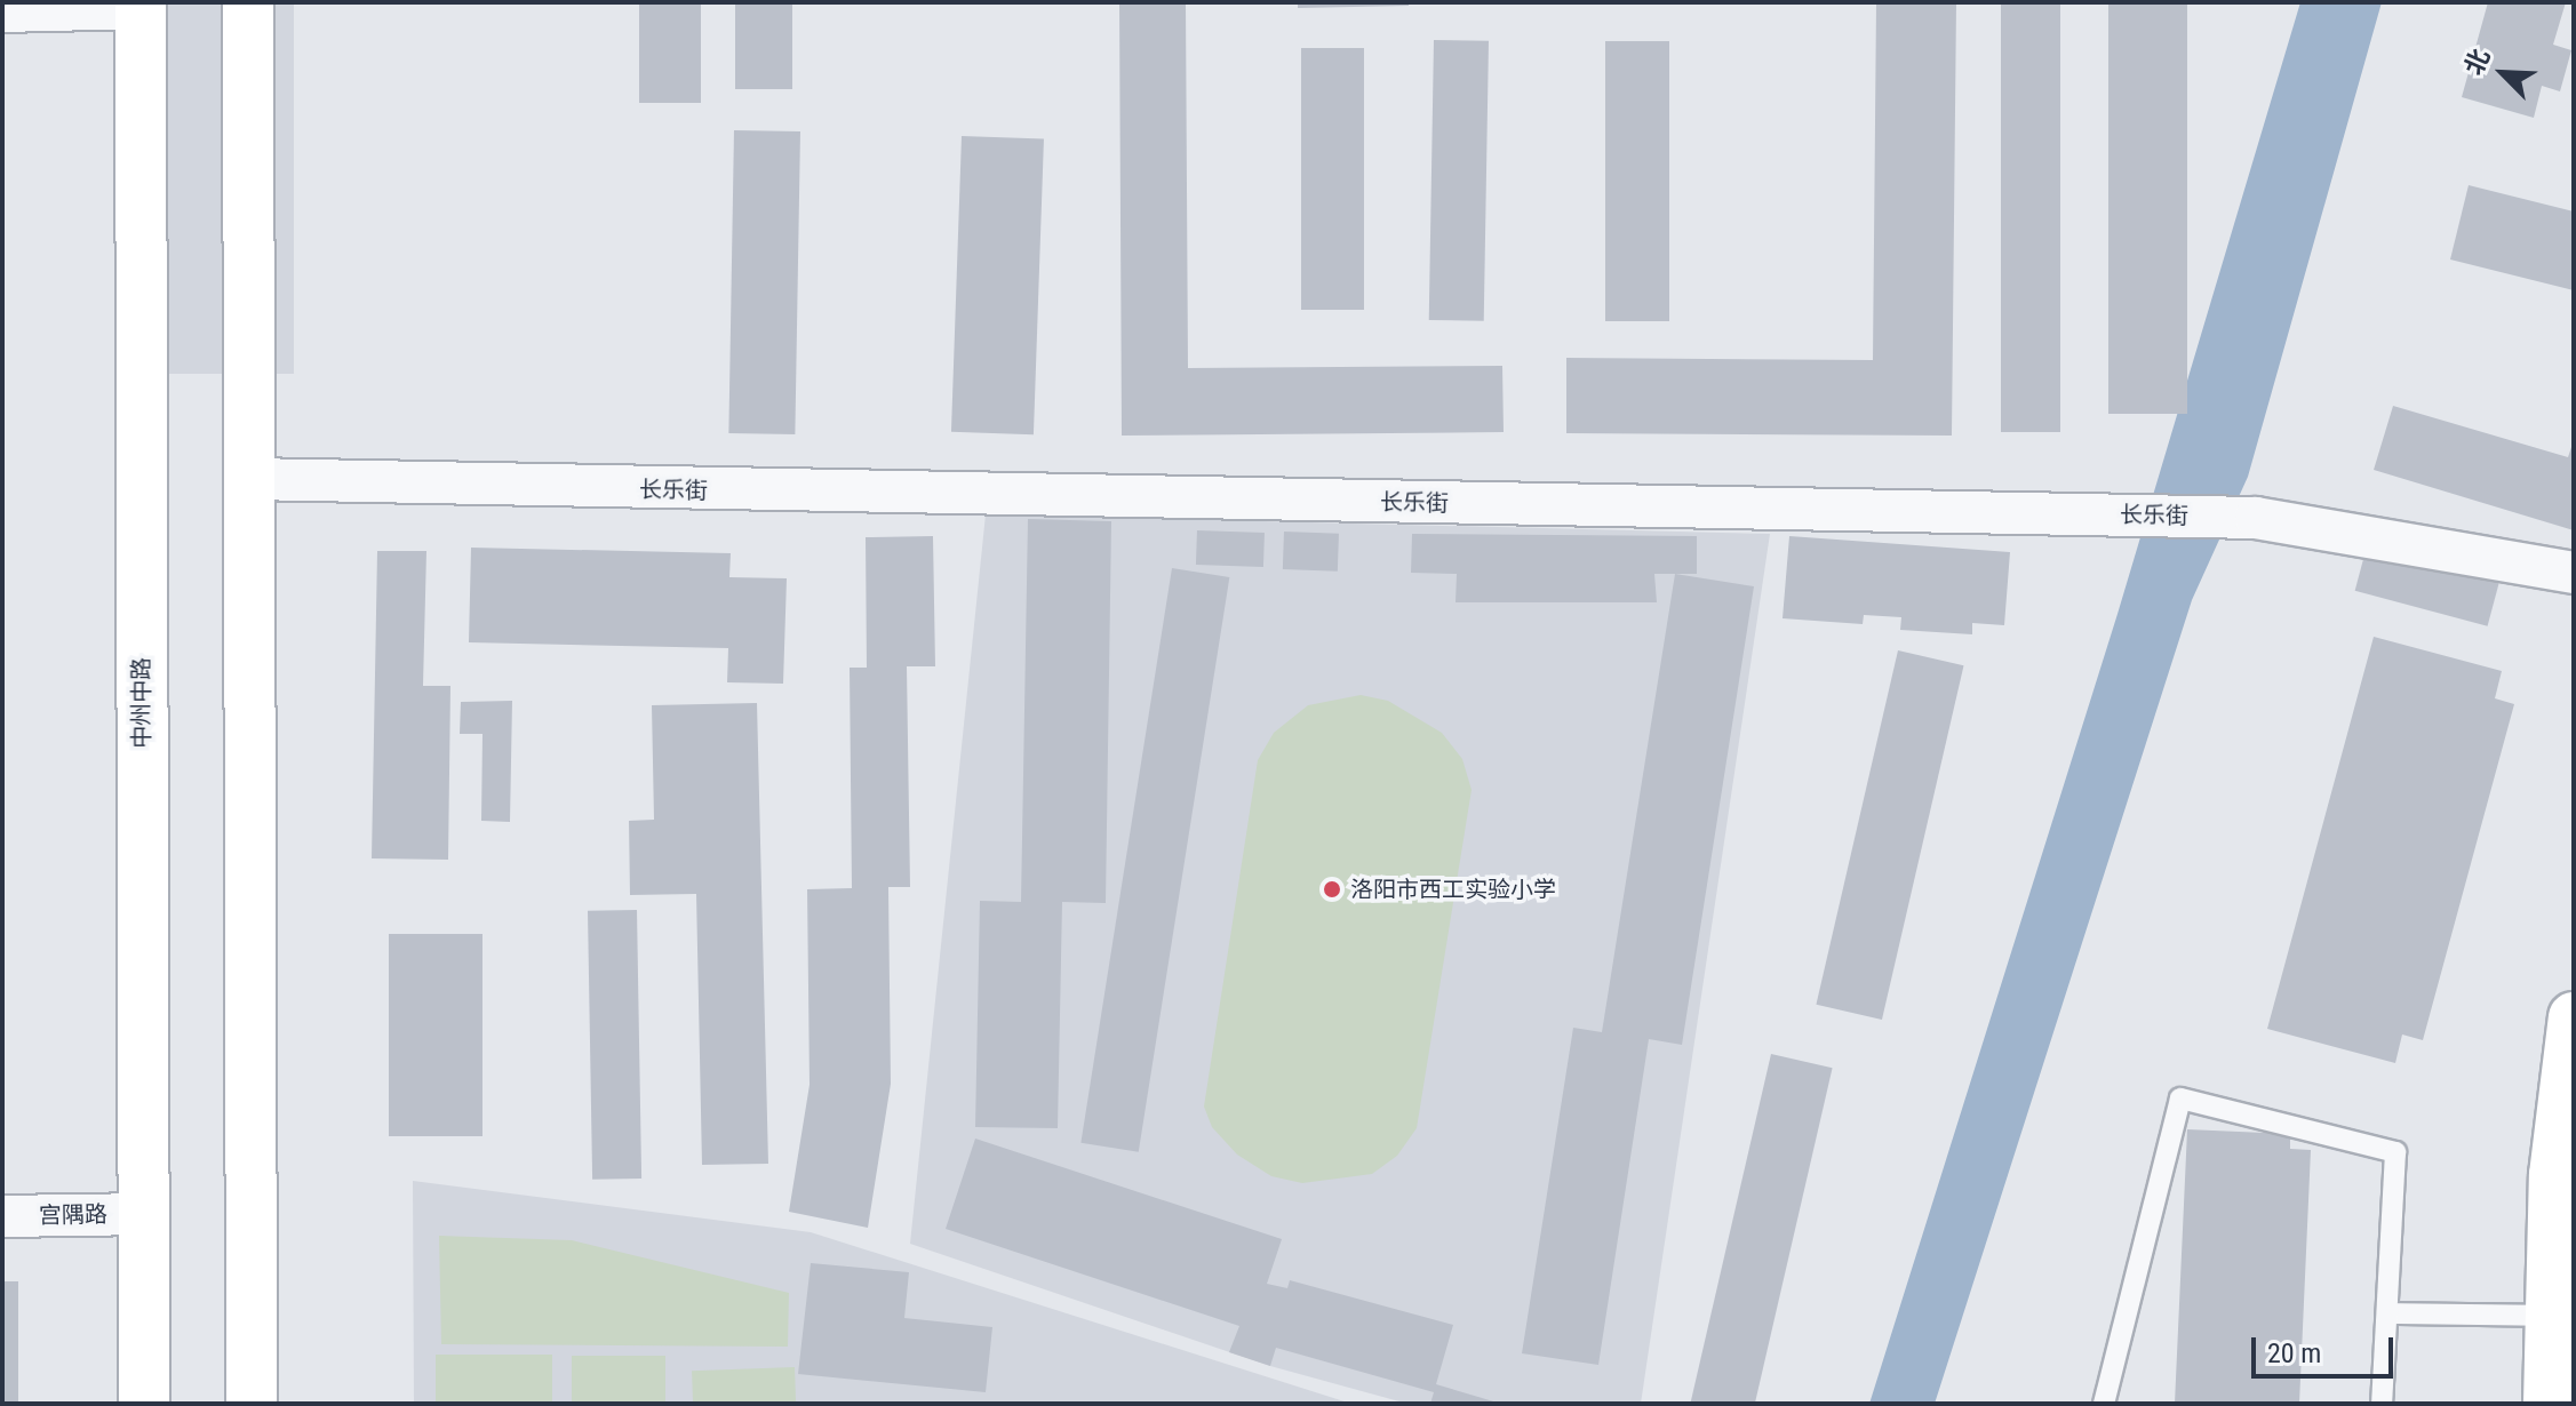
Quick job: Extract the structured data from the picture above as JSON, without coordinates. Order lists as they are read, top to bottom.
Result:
{
  "streets": {
    "main road": ["中州中路"],
    "street": ["长乐街", "宫隅路"]
  },
  "crossings": [
    ["中州中路", "宫隅路"]
  ],
  "places": ["洛阳市西工实验小学"],
  "scale_bar": "20 m",
  "north": "top left"
}
